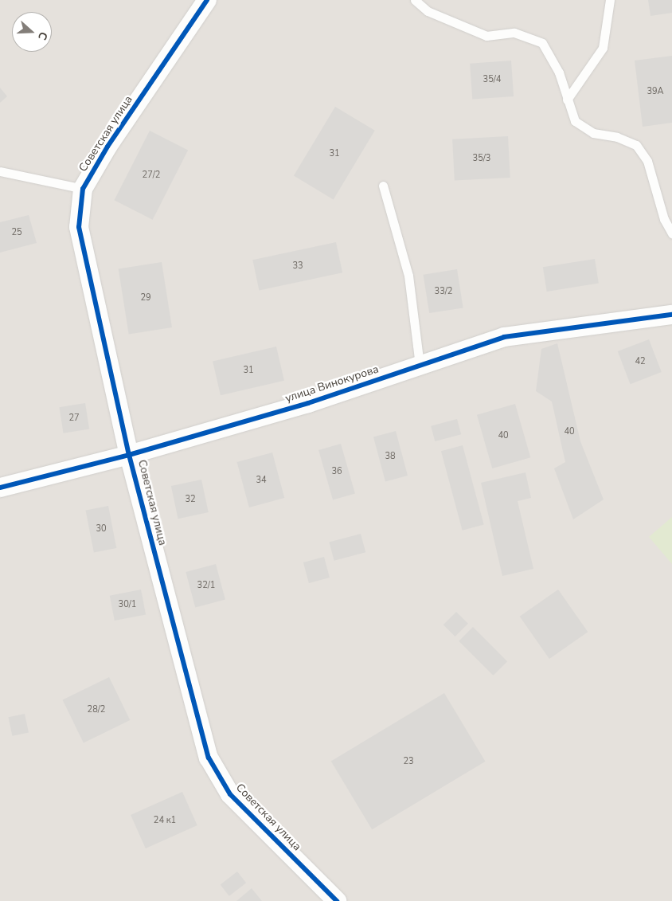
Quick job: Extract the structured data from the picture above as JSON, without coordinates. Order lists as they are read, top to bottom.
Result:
{
  "streets": {
    "street": ["Советская улица", "улица Винокурова"]
  },
  "crossings": [
    ["Советская улица", "улица Винокурова"]
  ],
  "house_numbers": [
    "35/4",
    "39А",
    "31",
    "35/3",
    "27/2",
    "25",
    "33",
    "33/2",
    "29",
    "42",
    "31",
    "27",
    "40",
    "40",
    "38",
    "36",
    "34",
    "32",
    "30",
    "32/1",
    "30/1",
    "28/2",
    "23",
    "24 к1"
  ],
  "north": "right"
}
